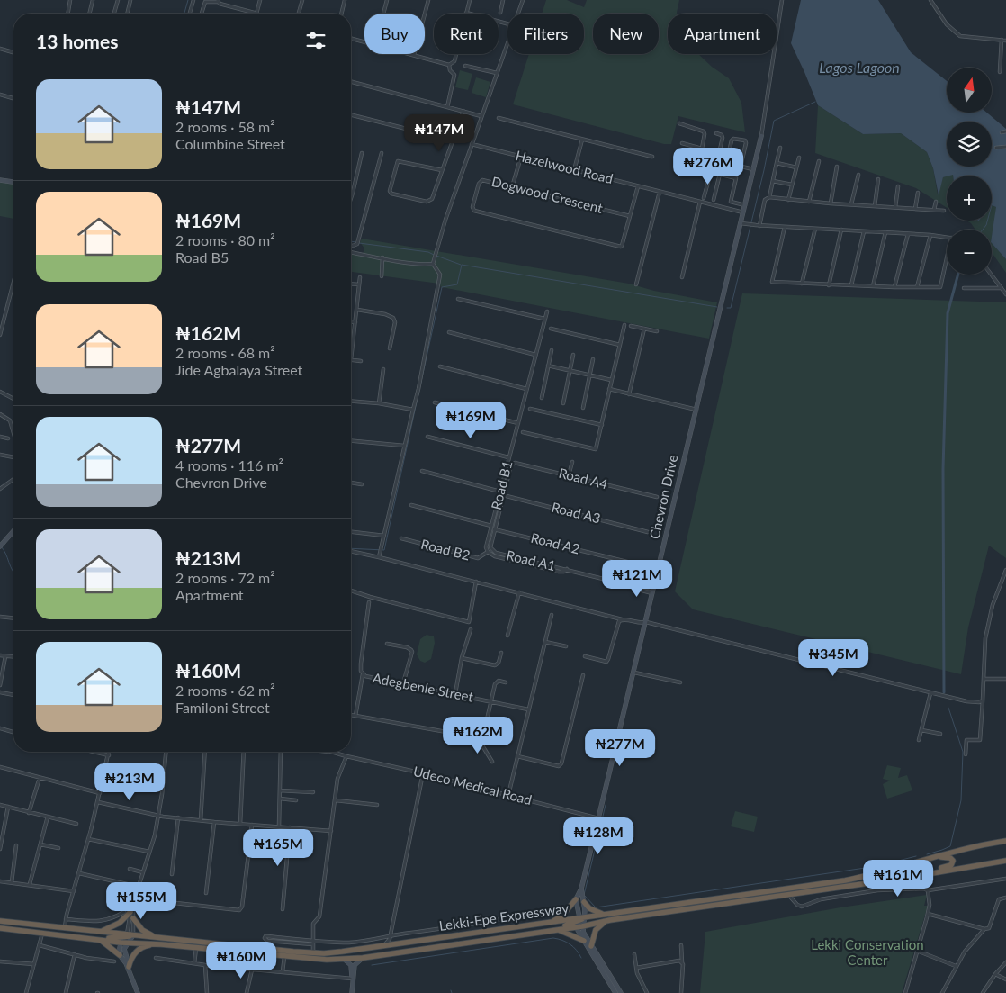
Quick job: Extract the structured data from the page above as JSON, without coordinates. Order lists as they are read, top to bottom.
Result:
{
  "streets": {
    "highway": ["Lekki-Epe Expressway"],
    "main road": ["Chevron Drive"],
    "street": [
      "Hazelwood Road",
      "Dogwood Crescent",
      "Road A4",
      "Road B1",
      "Road A3",
      "Road A2",
      "Road B2",
      "Road A1",
      "Adegbenle Street",
      "Udeco Medical Road"
    ]
  },
  "crossings": [
    ["Hazelwood Road", "Chevron Drive"],
    ["Road A4", "Road A1"],
    ["Road B1", "Road B2"],
    ["Chevron Drive", "Road A1"],
    ["Chevron Drive", "Udeco Medical Road"],
    ["Chevron Drive", "Lekki-Epe Expressway"],
    ["Road A3", "Road A1"],
    ["Road A2", "Road A1"]
  ],
  "water": ["Lagos Lagoon"],
  "parks": ["Lekki Conservation Center"],
  "north": "top",
  "page": {
    "chip": [
      "Buy",
      "Rent",
      "Filters",
      "New",
      "Apartment"
    ],
    "heading": "13 homes",
    "map_buttons": ["+", "−"],
    "list": [
      {
        "name": "₦147M",
        "note": "2 rooms · 58 m² · Columbine Street"
      },
      {
        "name": "₦169M",
        "note": "2 rooms · 80 m² · Road B5"
      },
      {
        "name": "₦162M",
        "note": "2 rooms · 68 m² · Jide Agbalaya Street"
      },
      {
        "name": "₦277M",
        "note": "4 rooms · 116 m² · Chevron Drive"
      },
      {
        "name": "₦213M",
        "note": "2 rooms · 72 m² · Apartment"
      },
      {
        "name": "₦160M",
        "note": "2 rooms · 62 m² · Familoni Street"
      }
    ],
    "price": [
      "₦147M",
      "₦276M",
      "₦169M",
      "₦121M",
      "₦345M",
      "₦162M",
      "₦277M",
      "₦213M",
      "₦128M",
      "₦165M",
      "₦161M",
      "₦155M",
      "₦160M"
    ]
  }
}
